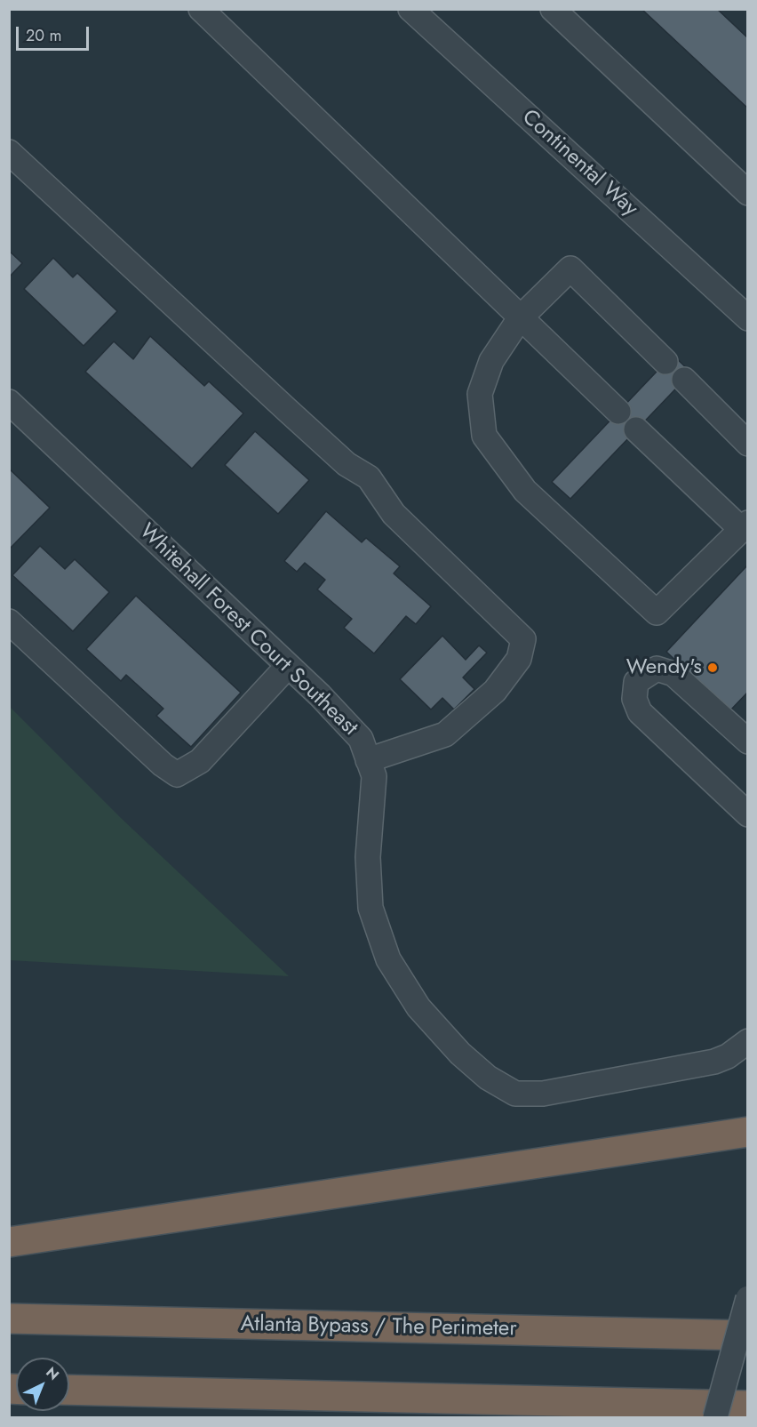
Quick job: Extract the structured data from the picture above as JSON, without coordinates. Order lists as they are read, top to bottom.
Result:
{
  "streets": {
    "highway": ["Atlanta Bypass / The Perimeter"],
    "street": ["Continental Way", "Whitehall Forest Court Southeast"]
  },
  "places": ["Wendy's"],
  "scale_bar": "20 m",
  "north": "top right"
}
